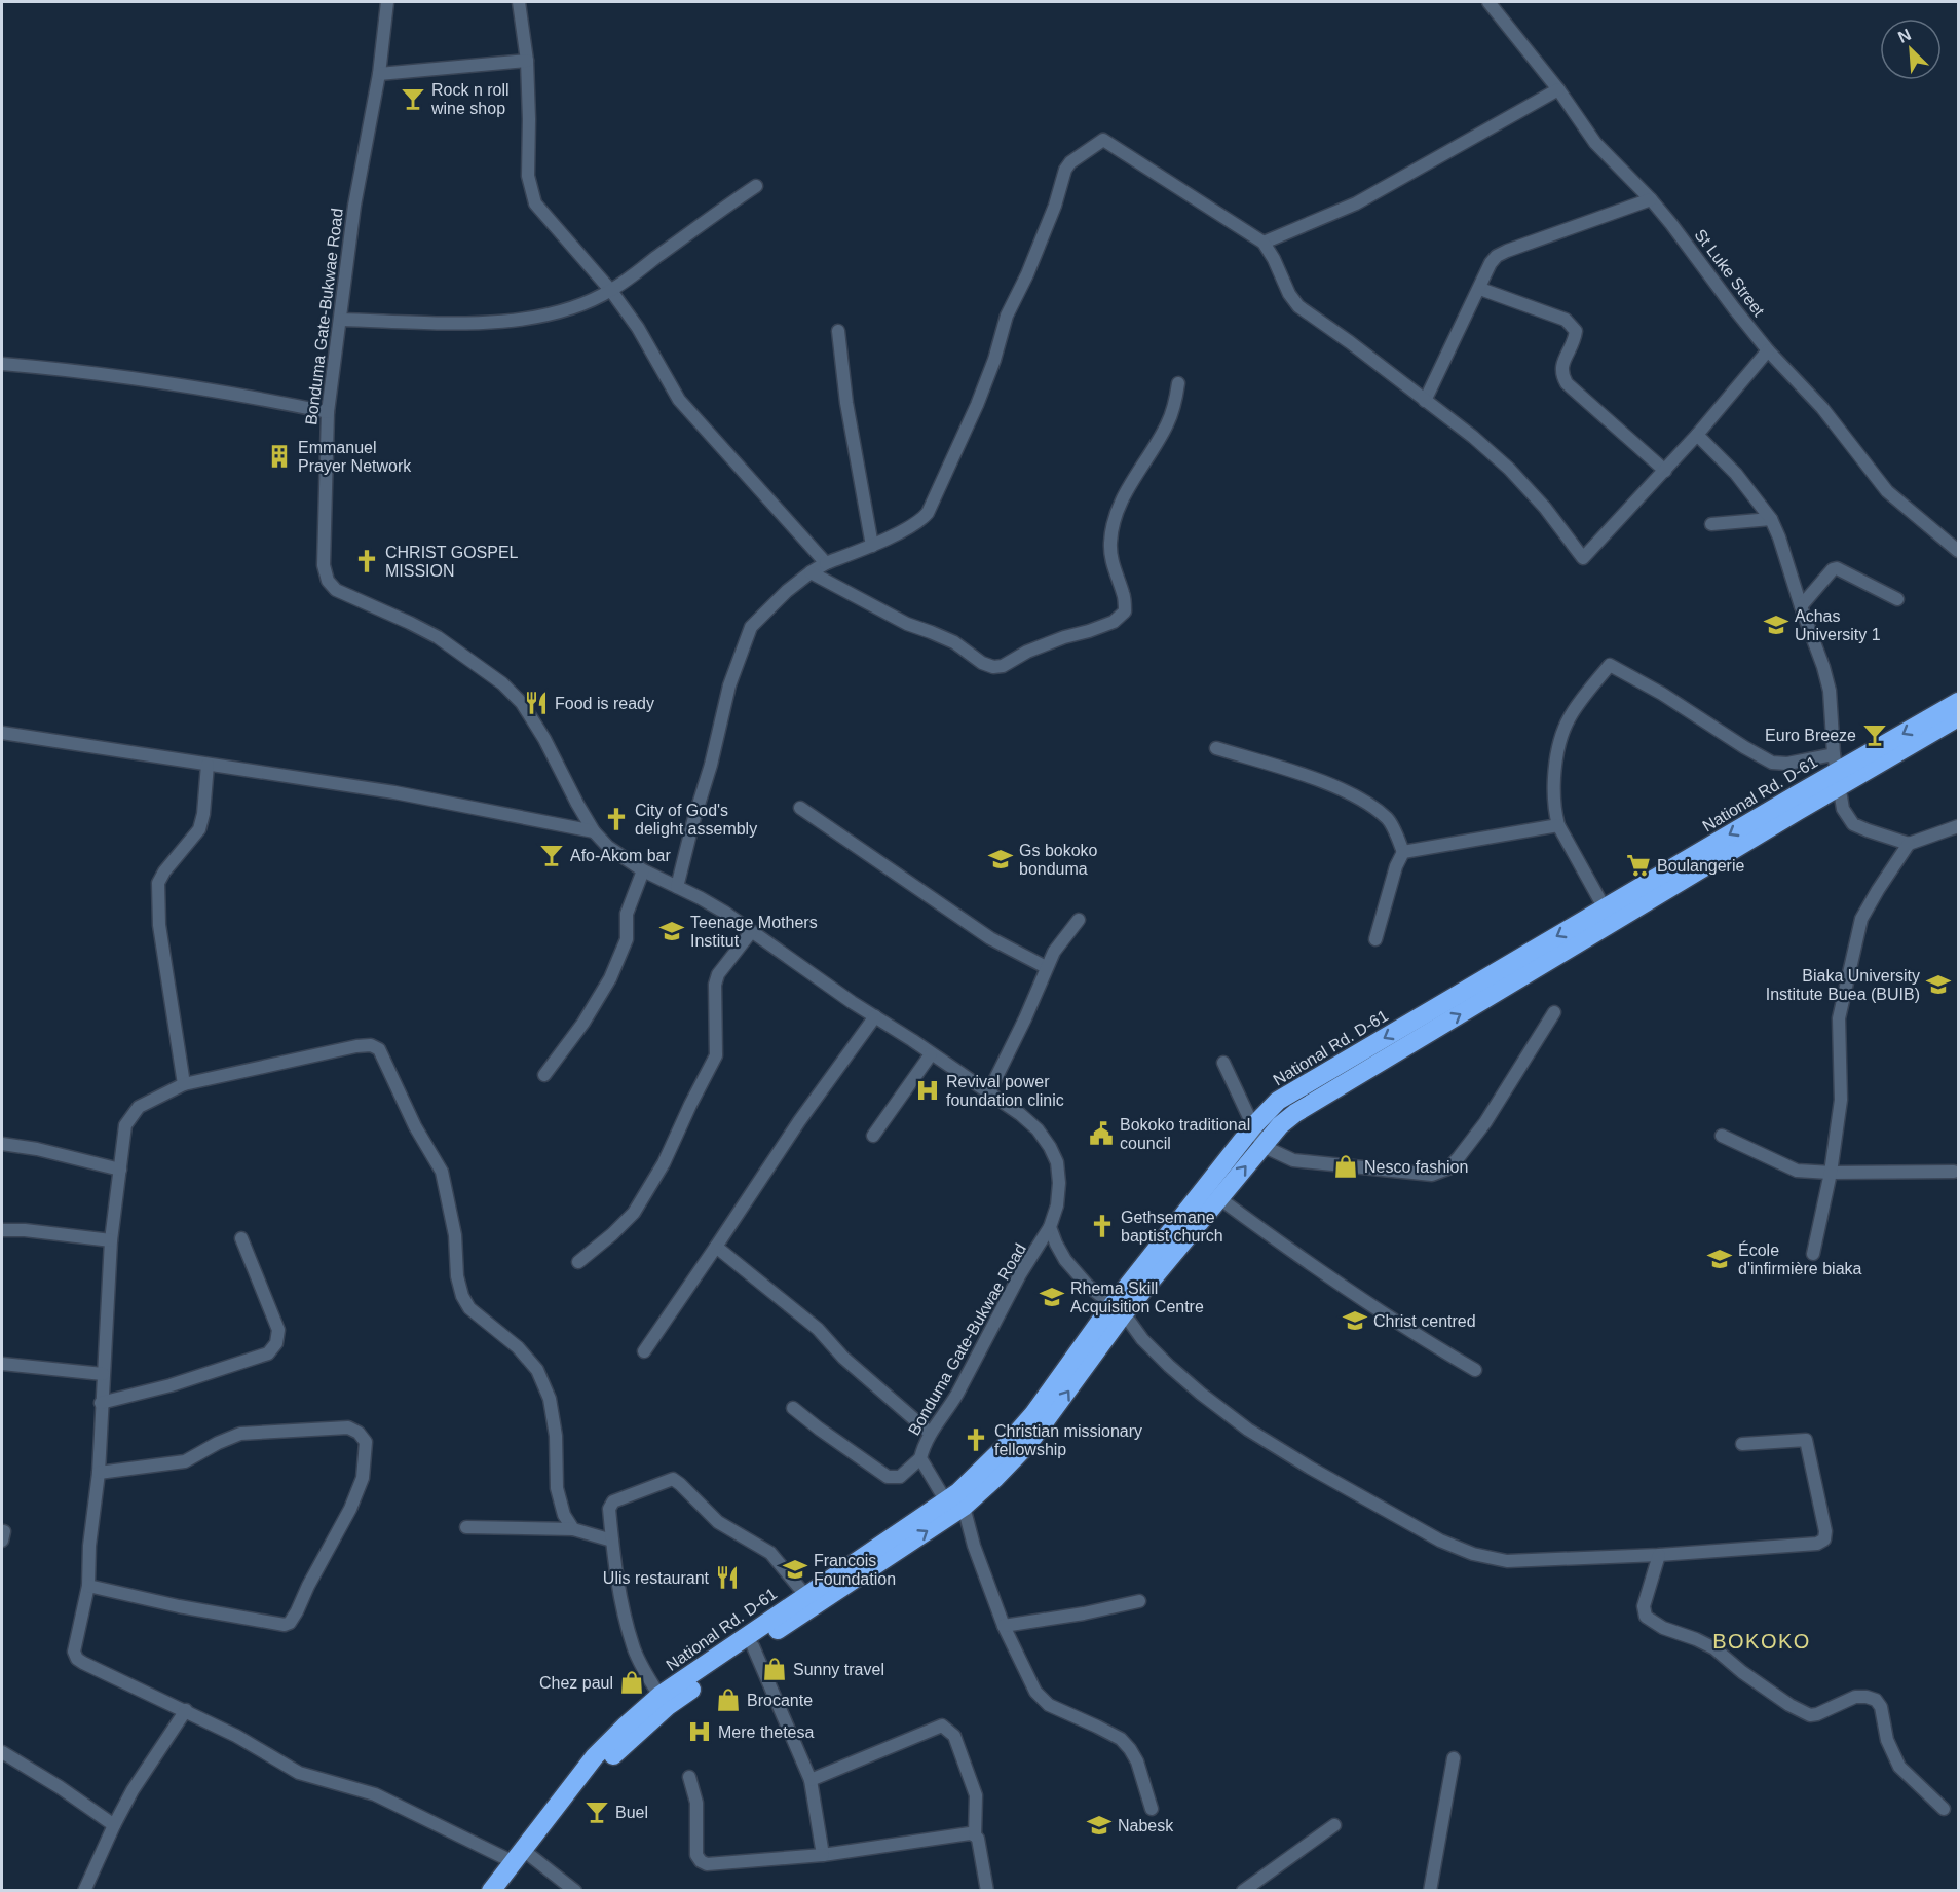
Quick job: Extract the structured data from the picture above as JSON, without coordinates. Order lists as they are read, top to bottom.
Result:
{
  "streets": {
    "highway": ["National Rd. D-61"],
    "street": ["St Luke Street", "Bonduma Gate-Bukwae Road"]
  },
  "crossings": [
    ["Bonduma Gate-Bukwae Road", "National Rd. D-61"]
  ],
  "districts": ["BOKOKO"],
  "places": {
    "bar": [
      "Rock n roll wine shop",
      "Euro Breeze",
      "Afo-Akom bar",
      "Buel"
    ],
    "building": ["Emmanuel Prayer Network"],
    "church": [
      "CHRIST GOSPEL MISSION",
      "City of God's delight assembly",
      "Gethsemane baptist church",
      "Christian missionary fellowship"
    ],
    "school or university": [
      "Achas University 1",
      "Gs bokoko bonduma",
      "Teenage Mothers Institut",
      "Biaka University Institute Buea (BUIB)",
      "École d'infirmière biaka",
      "Rhema Skill Acquisition Centre",
      "Christ centred",
      "Francois Foundation",
      "Nabesk"
    ],
    "restaurant": ["Food is ready", "Ulis restaurant"],
    "supermarket": ["Boulangerie"],
    "hospital": ["Revival power foundation clinic", "Mere thetesa"],
    "public building": ["Bokoko traditional council"],
    "shop": [
      "Nesco fashion",
      "Sunny travel",
      "Chez paul",
      "Brocante"
    ]
  },
  "north": "top left"
}
